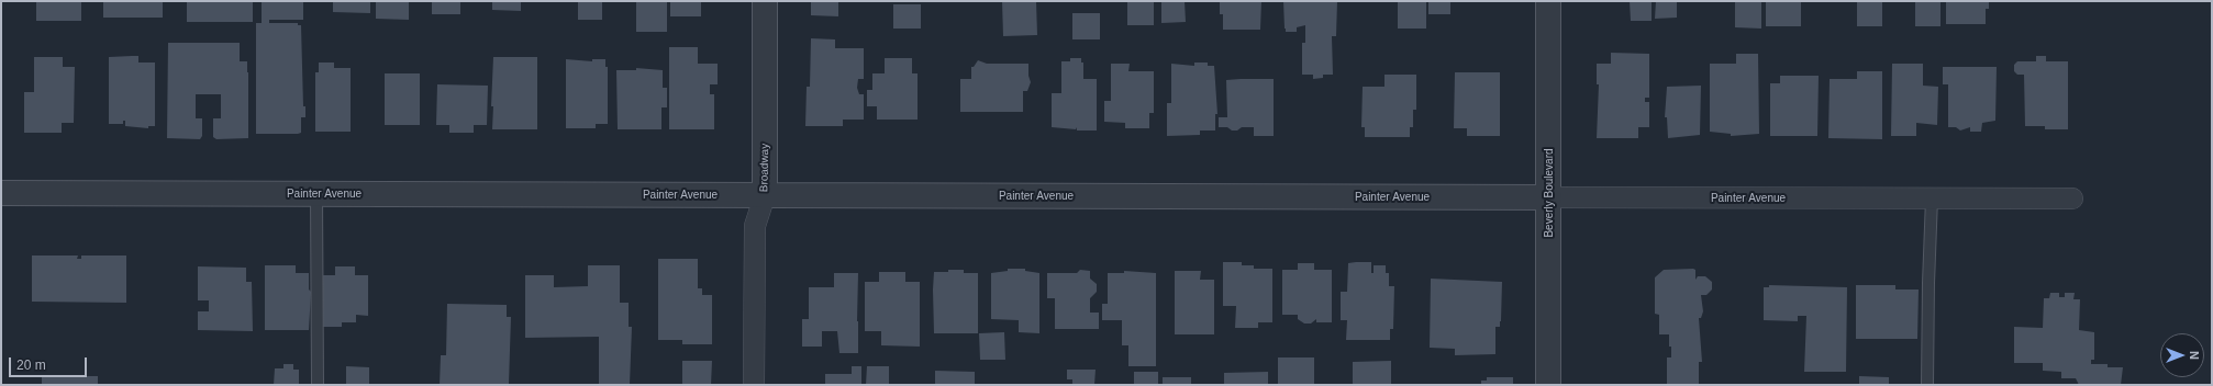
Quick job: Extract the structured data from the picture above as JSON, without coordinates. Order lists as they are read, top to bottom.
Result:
{
  "streets": {
    "street": ["Broadway", "Beverly Boulevard", "Painter Avenue"]
  },
  "crossings": [
    ["Broadway", "Painter Avenue"],
    ["Beverly Boulevard", "Painter Avenue"]
  ],
  "scale_bar": "20 m",
  "north": "right"
}
